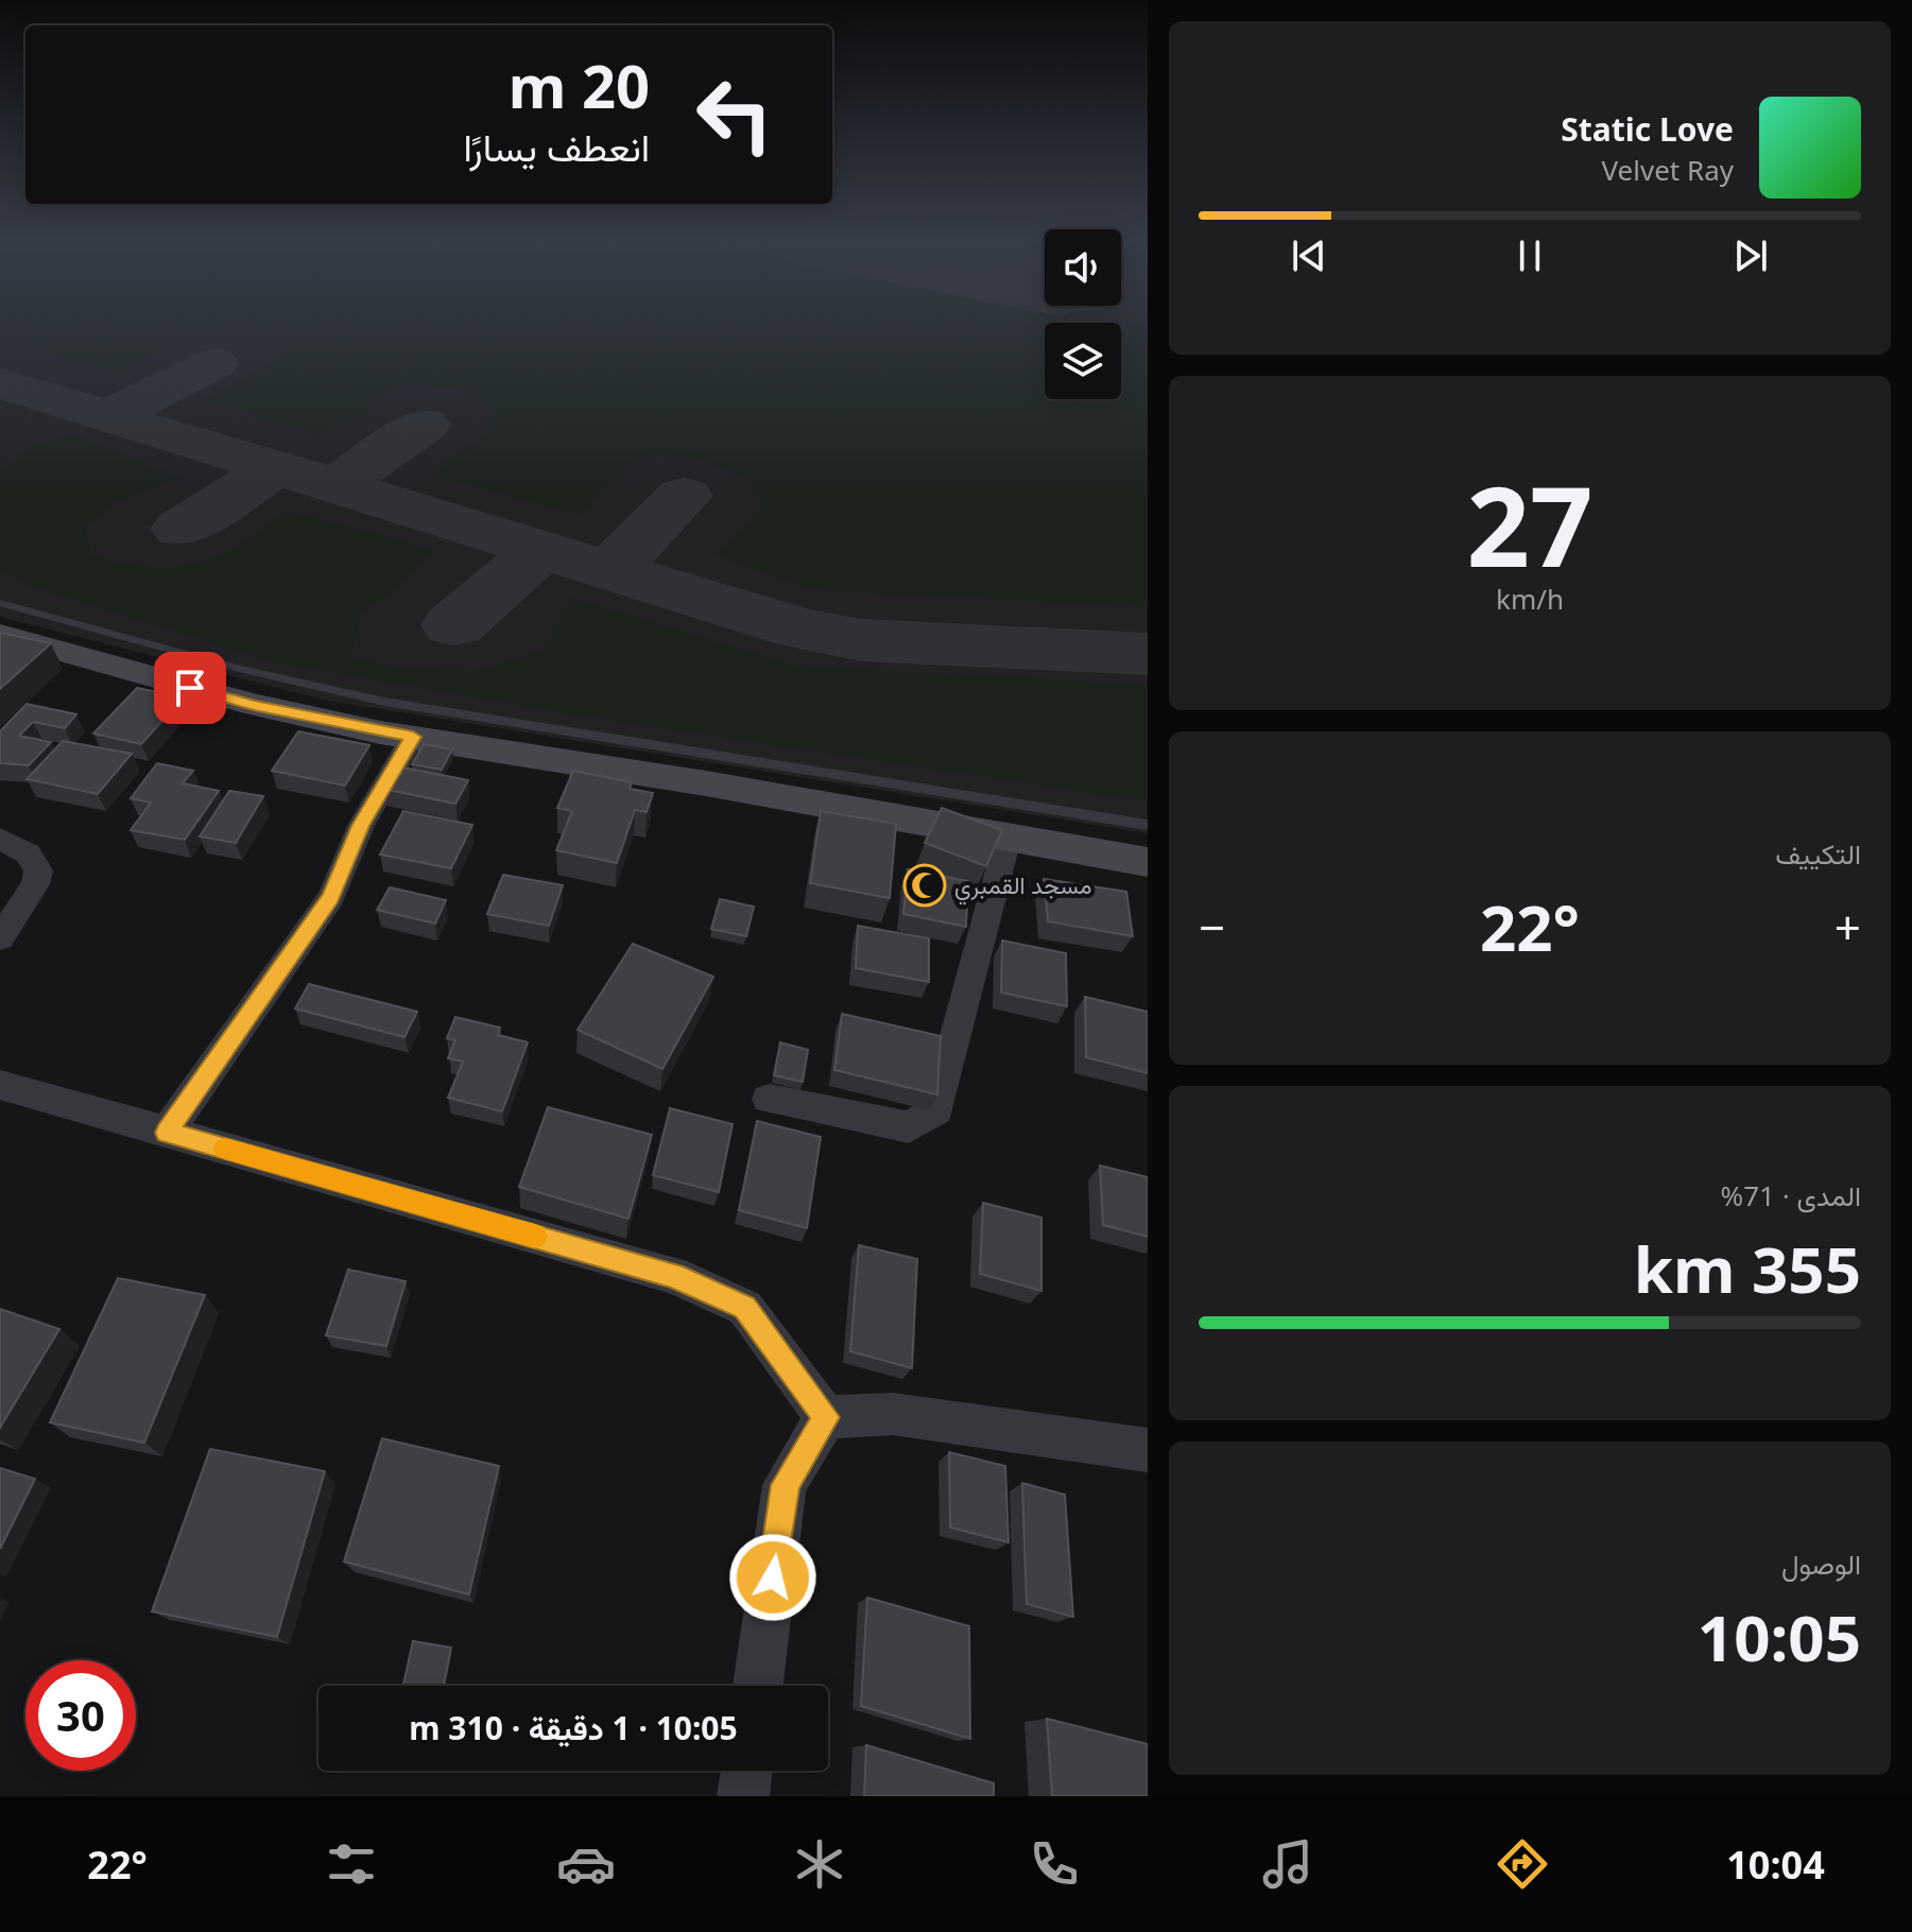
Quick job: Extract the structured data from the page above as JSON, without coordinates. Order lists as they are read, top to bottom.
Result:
{
  "places": {
    "mosque": ["مسجد القمبري"]
  },
  "page": {
    "turn": ["20 m", "انعطف يسارًا"],
    "song": ["Static Love", "Velvet Ray"],
    "tile": [
      ["27", "km/h"],
      "التكييف",
      ["المدى · 71%", "355 km"],
      ["الوصول", "10:05"]
    ],
    "heat": ["−", "22°", "+"],
    "limit": "30",
    "trip": "10:05 · 1 دقيقة · 310 m",
    "tabs": ["10:04", "22°"]
  }
}
